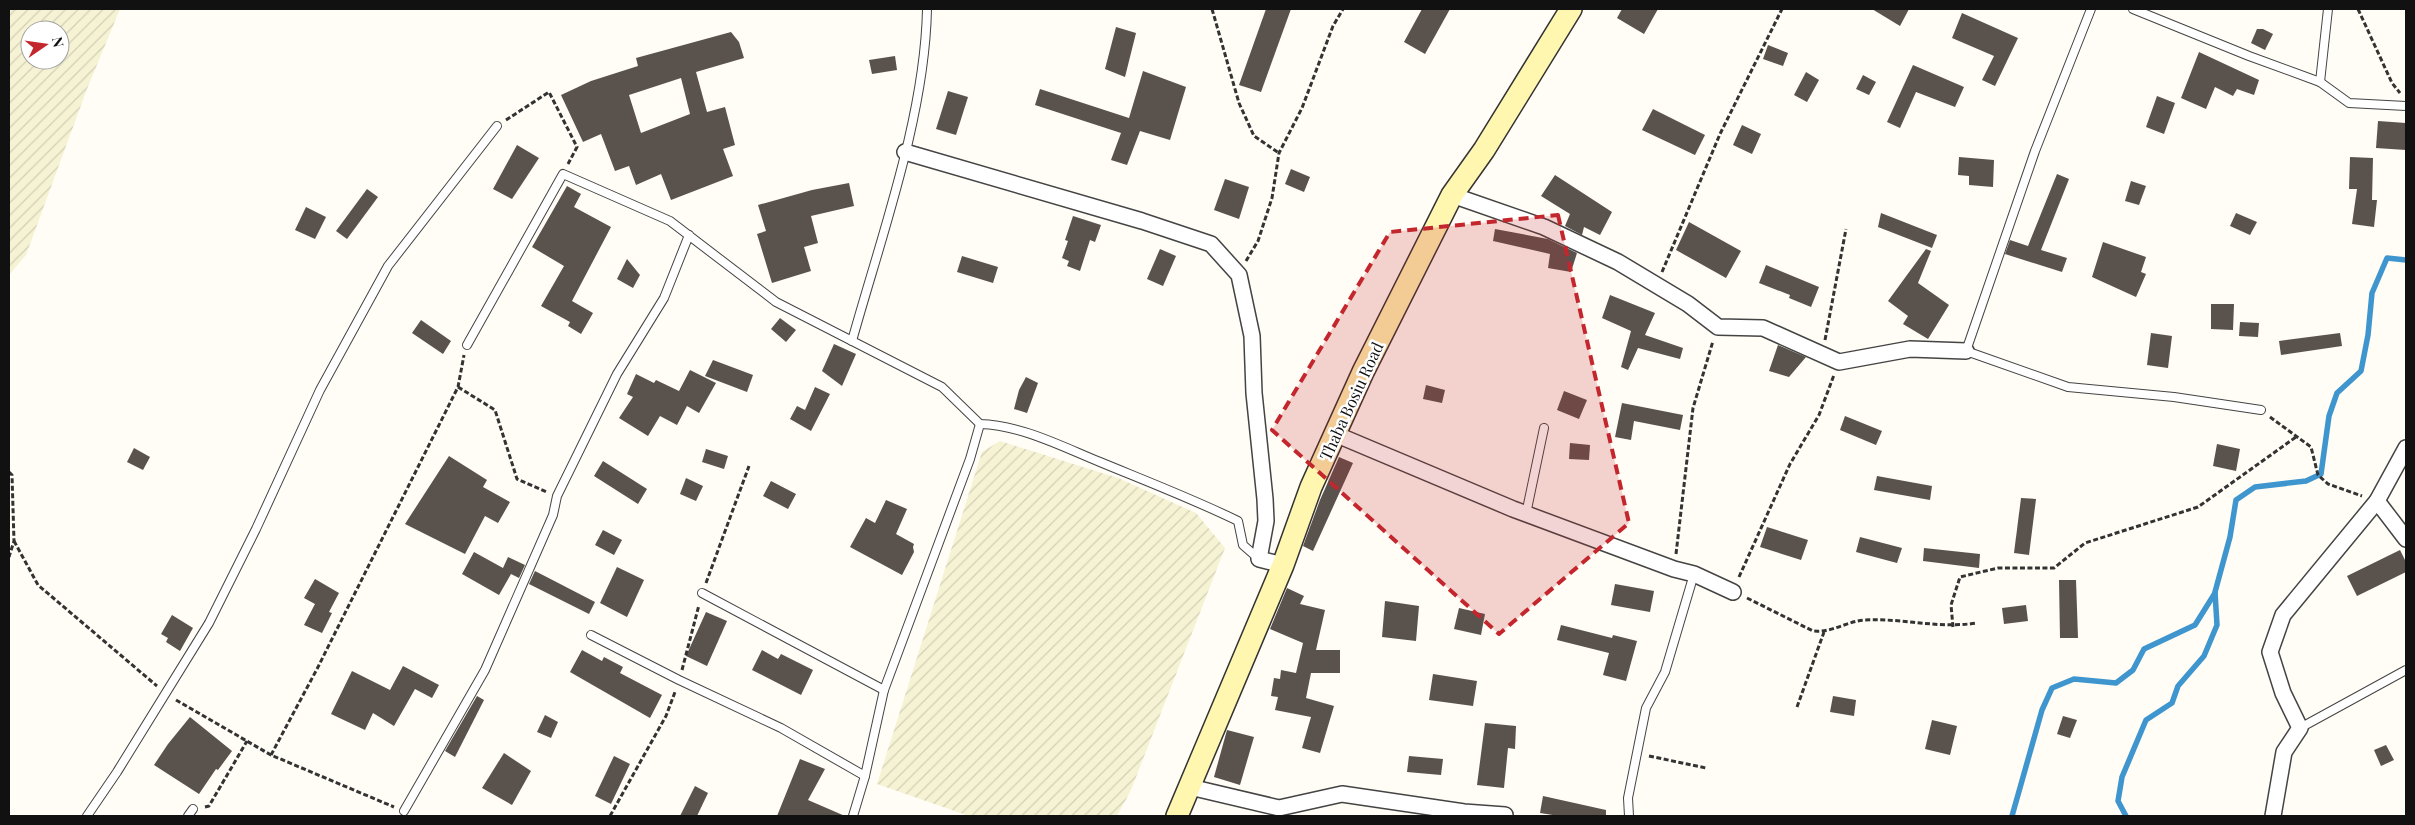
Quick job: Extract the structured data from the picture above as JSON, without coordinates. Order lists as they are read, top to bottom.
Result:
{
  "streets": {
    "street": ["Thaba Bosiu Road"]
  },
  "north": "right"
}
